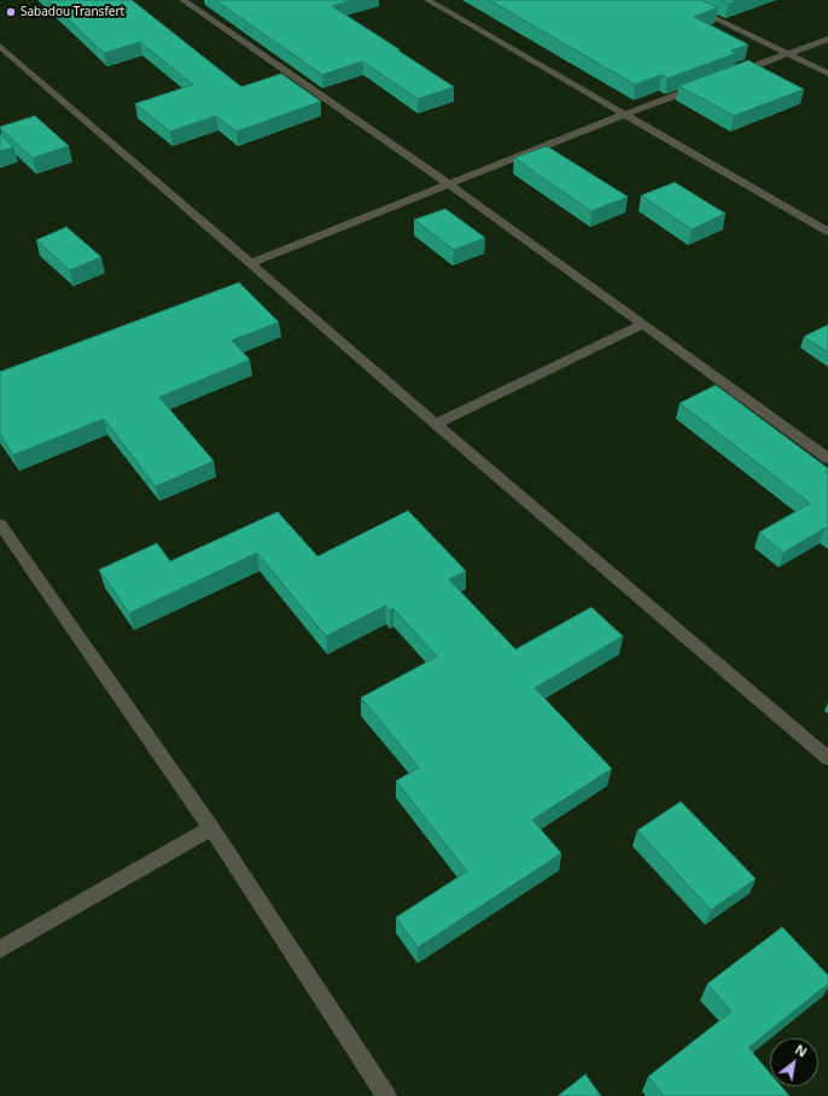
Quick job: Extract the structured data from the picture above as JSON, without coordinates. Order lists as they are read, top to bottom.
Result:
{
  "places": ["Sabadou Transfert"],
  "north": "top right"
}
